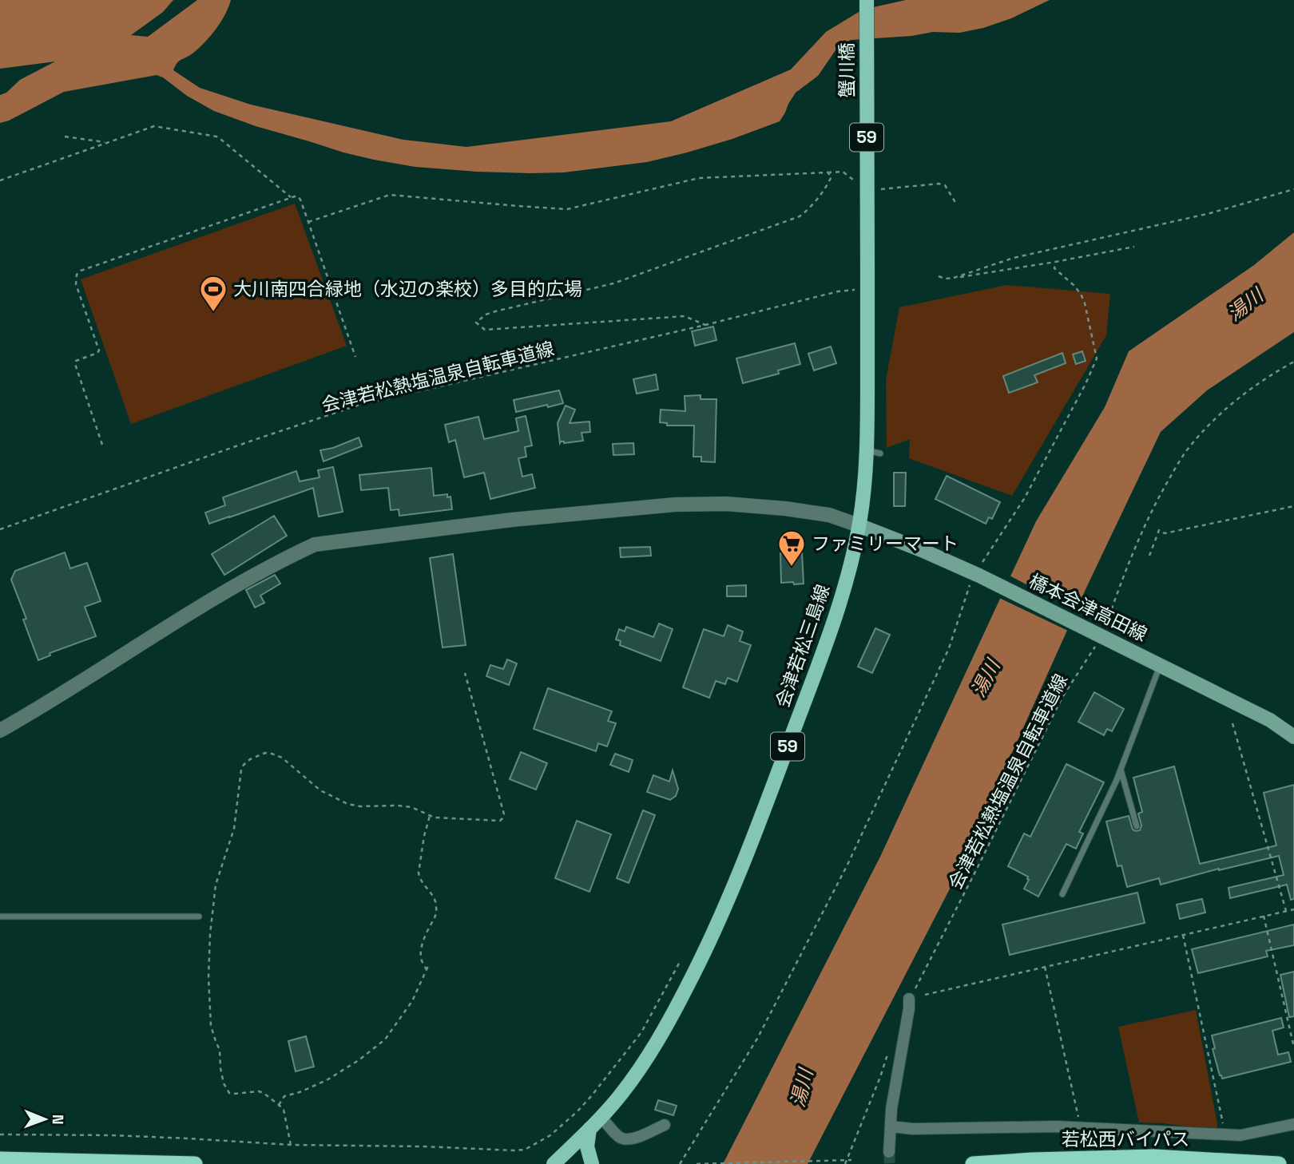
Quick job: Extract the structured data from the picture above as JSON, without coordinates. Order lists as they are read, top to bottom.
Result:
{
  "streets": {
    "highway": ["若松西バイパス"],
    "main road": [
      "蟹川橋",
      "59",
      "橋本会津高田線",
      "会津若松三島線"
    ],
    "path": ["会津若松熱塩温泉自転車道線"]
  },
  "crossings": [
    ["蟹川橋", "会津若松三島線"],
    ["会津若松熱塩温泉自転車道線", "橋本会津高田線"],
    ["橋本会津高田線", "会津若松三島線"]
  ],
  "water": ["湯川"],
  "places": {
    "sports": ["大川南四合緑地（水辺の楽校）多目的広場"],
    "supermarket": ["ファミリーマート"]
  },
  "north": "right"
}
